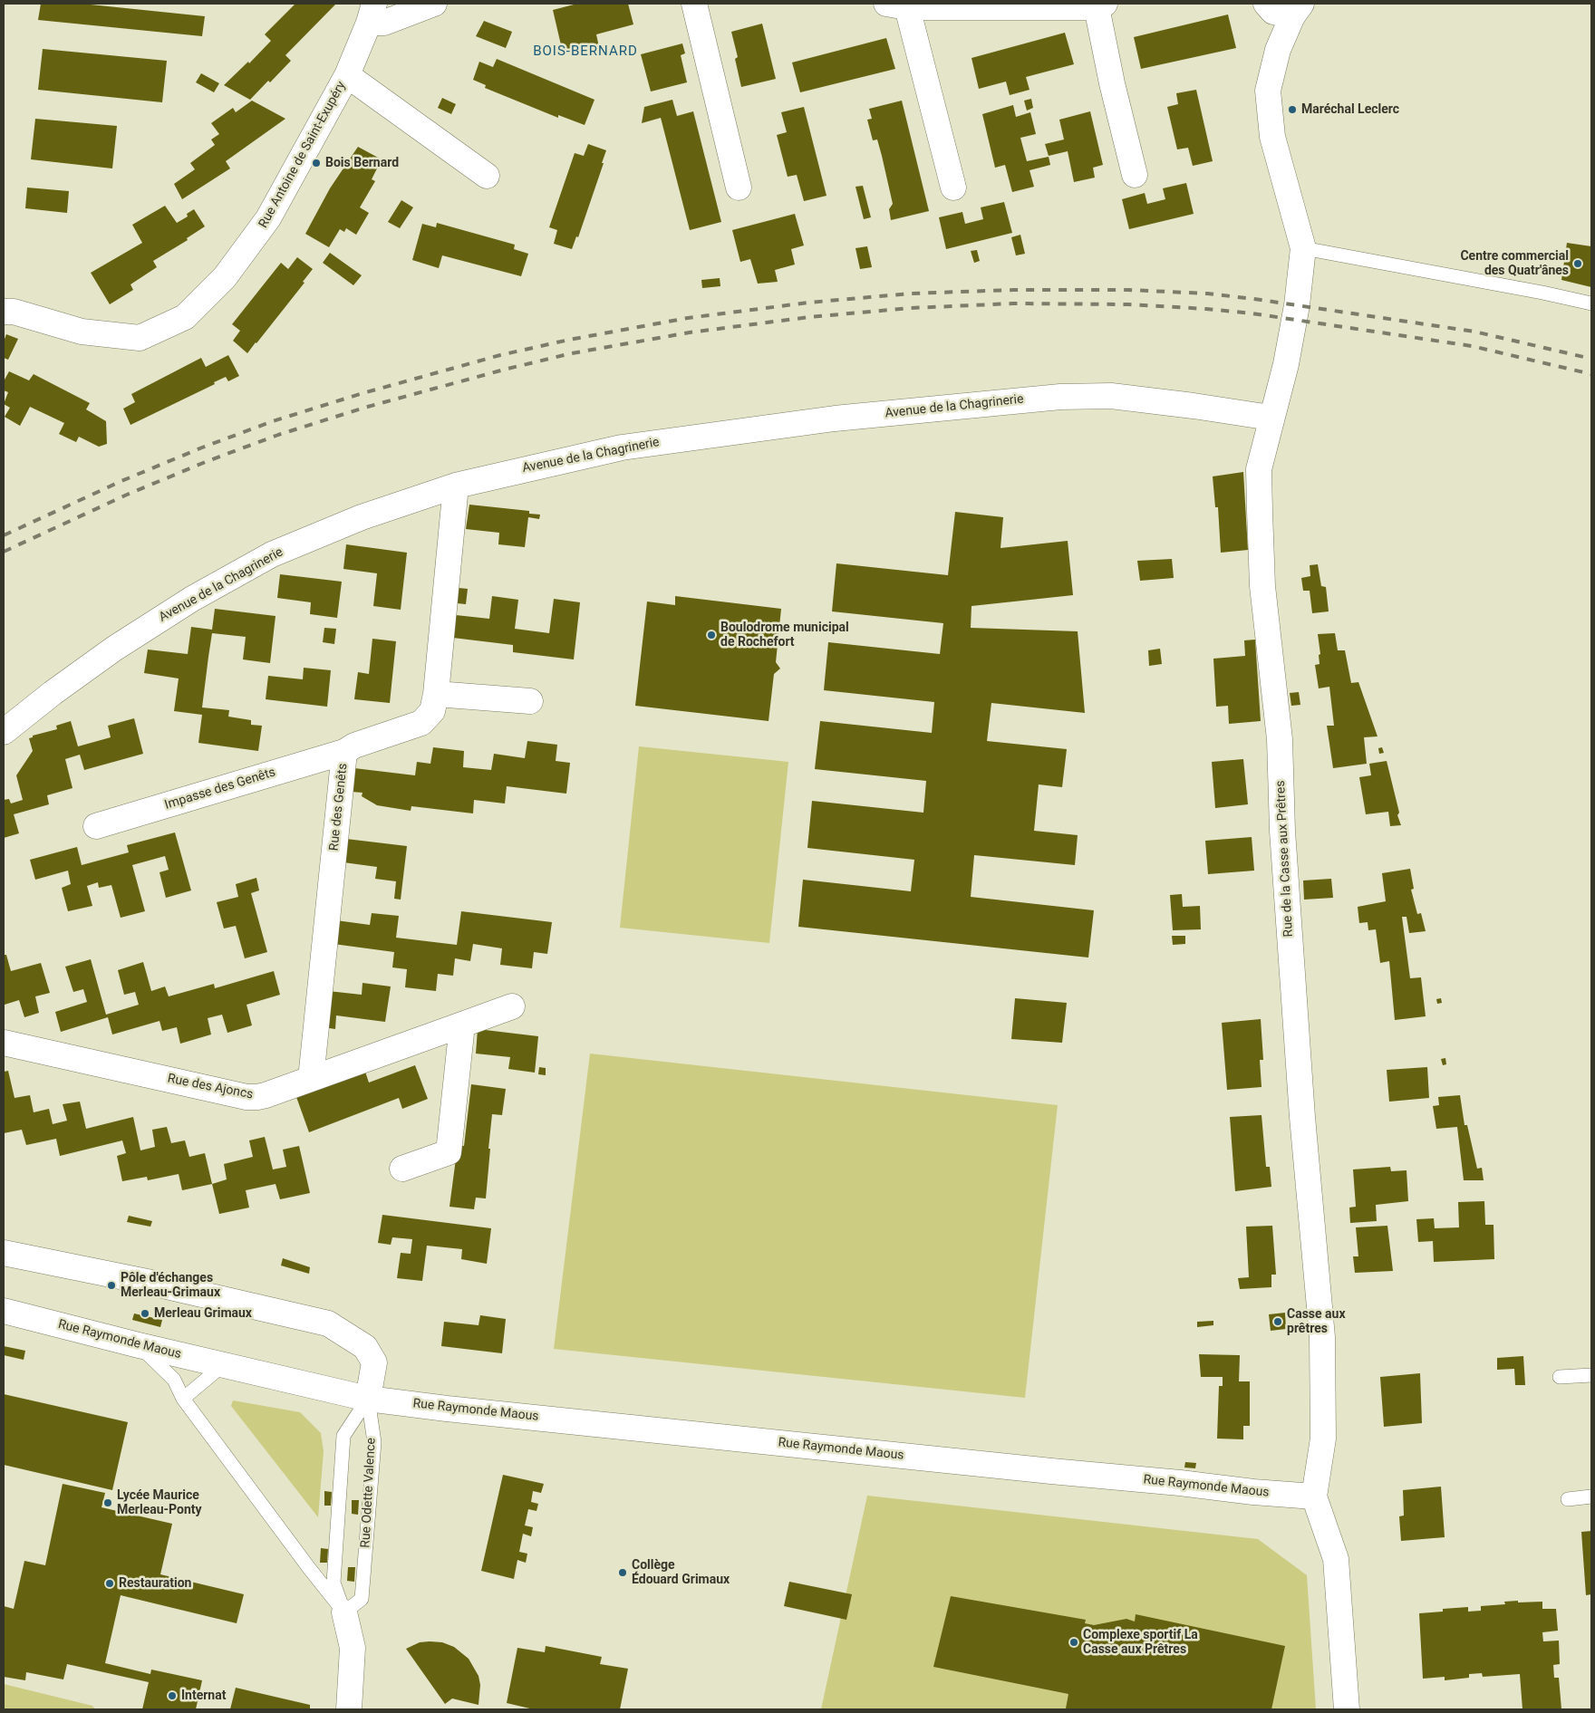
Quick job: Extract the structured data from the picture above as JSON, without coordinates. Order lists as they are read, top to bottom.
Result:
{
  "streets": {
    "street": [
      "Rue Antoine de Saint-Exupéry",
      "Avenue de la Chagrinerie",
      "Impasse des Genêts",
      "Rue des Genêts",
      "Rue de la Casse aux Prêtres",
      "Rue des Ajoncs",
      "Rue Raymonde Maous",
      "Rue Odette Valence"
    ]
  },
  "crossings": [
    ["Avenue de la Chagrinerie", "Rue des Genêts"],
    ["Avenue de la Chagrinerie", "Rue de la Casse aux Prêtres"],
    ["Impasse des Genêts", "Rue des Genêts"],
    ["Rue des Genêts", "Rue des Ajoncs"],
    ["Rue de la Casse aux Prêtres", "Rue Raymonde Maous"],
    ["Rue Raymonde Maous", "Rue Odette Valence"]
  ],
  "districts": ["BOIS-BERNARD"],
  "places": [
    "Maréchal Leclerc",
    "Bois Bernard",
    "Centre commercial des Quatr'ânes",
    "Boulodrome municipal de Rochefort",
    "Pôle d'échanges Merleau-Grimaux",
    "Merleau Grimaux",
    "Casse aux prêtres",
    "Lycée Maurice Merleau-Ponty",
    "Collège Édouard Grimaux",
    "Restauration",
    "Complexe sportif La Casse aux Prêtres",
    "Internat"
  ]
}
